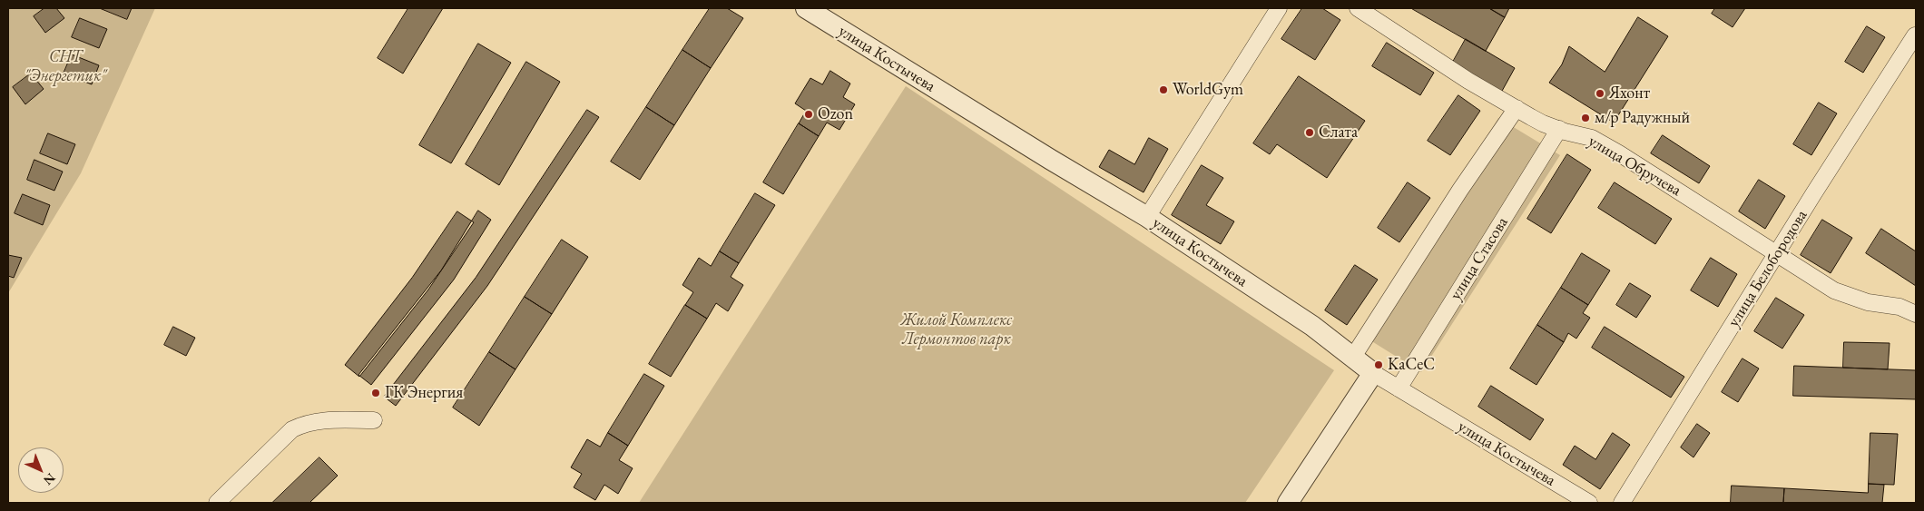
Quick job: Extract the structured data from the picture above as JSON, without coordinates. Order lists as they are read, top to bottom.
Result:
{
  "streets": {
    "street": [
      "улица Костычева",
      "улица Обручева",
      "улица Стасова",
      "улица Белобородова"
    ]
  },
  "crossings": [
    ["улица Костычева", "улица Стасова"],
    ["улица Обручева", "улица Стасова"],
    ["улица Обручева", "улица Белобородова"]
  ],
  "parks": ["СНТ \"Энергетик\"", "Жилой Комплекс Лермонтов парк"],
  "places": [
    "WorldGym",
    "Яхонт",
    "Ozon",
    "м/р Радужный",
    "Слата",
    "KaCeC",
    "ГК Энергия"
  ],
  "north": "bottom right"
}
